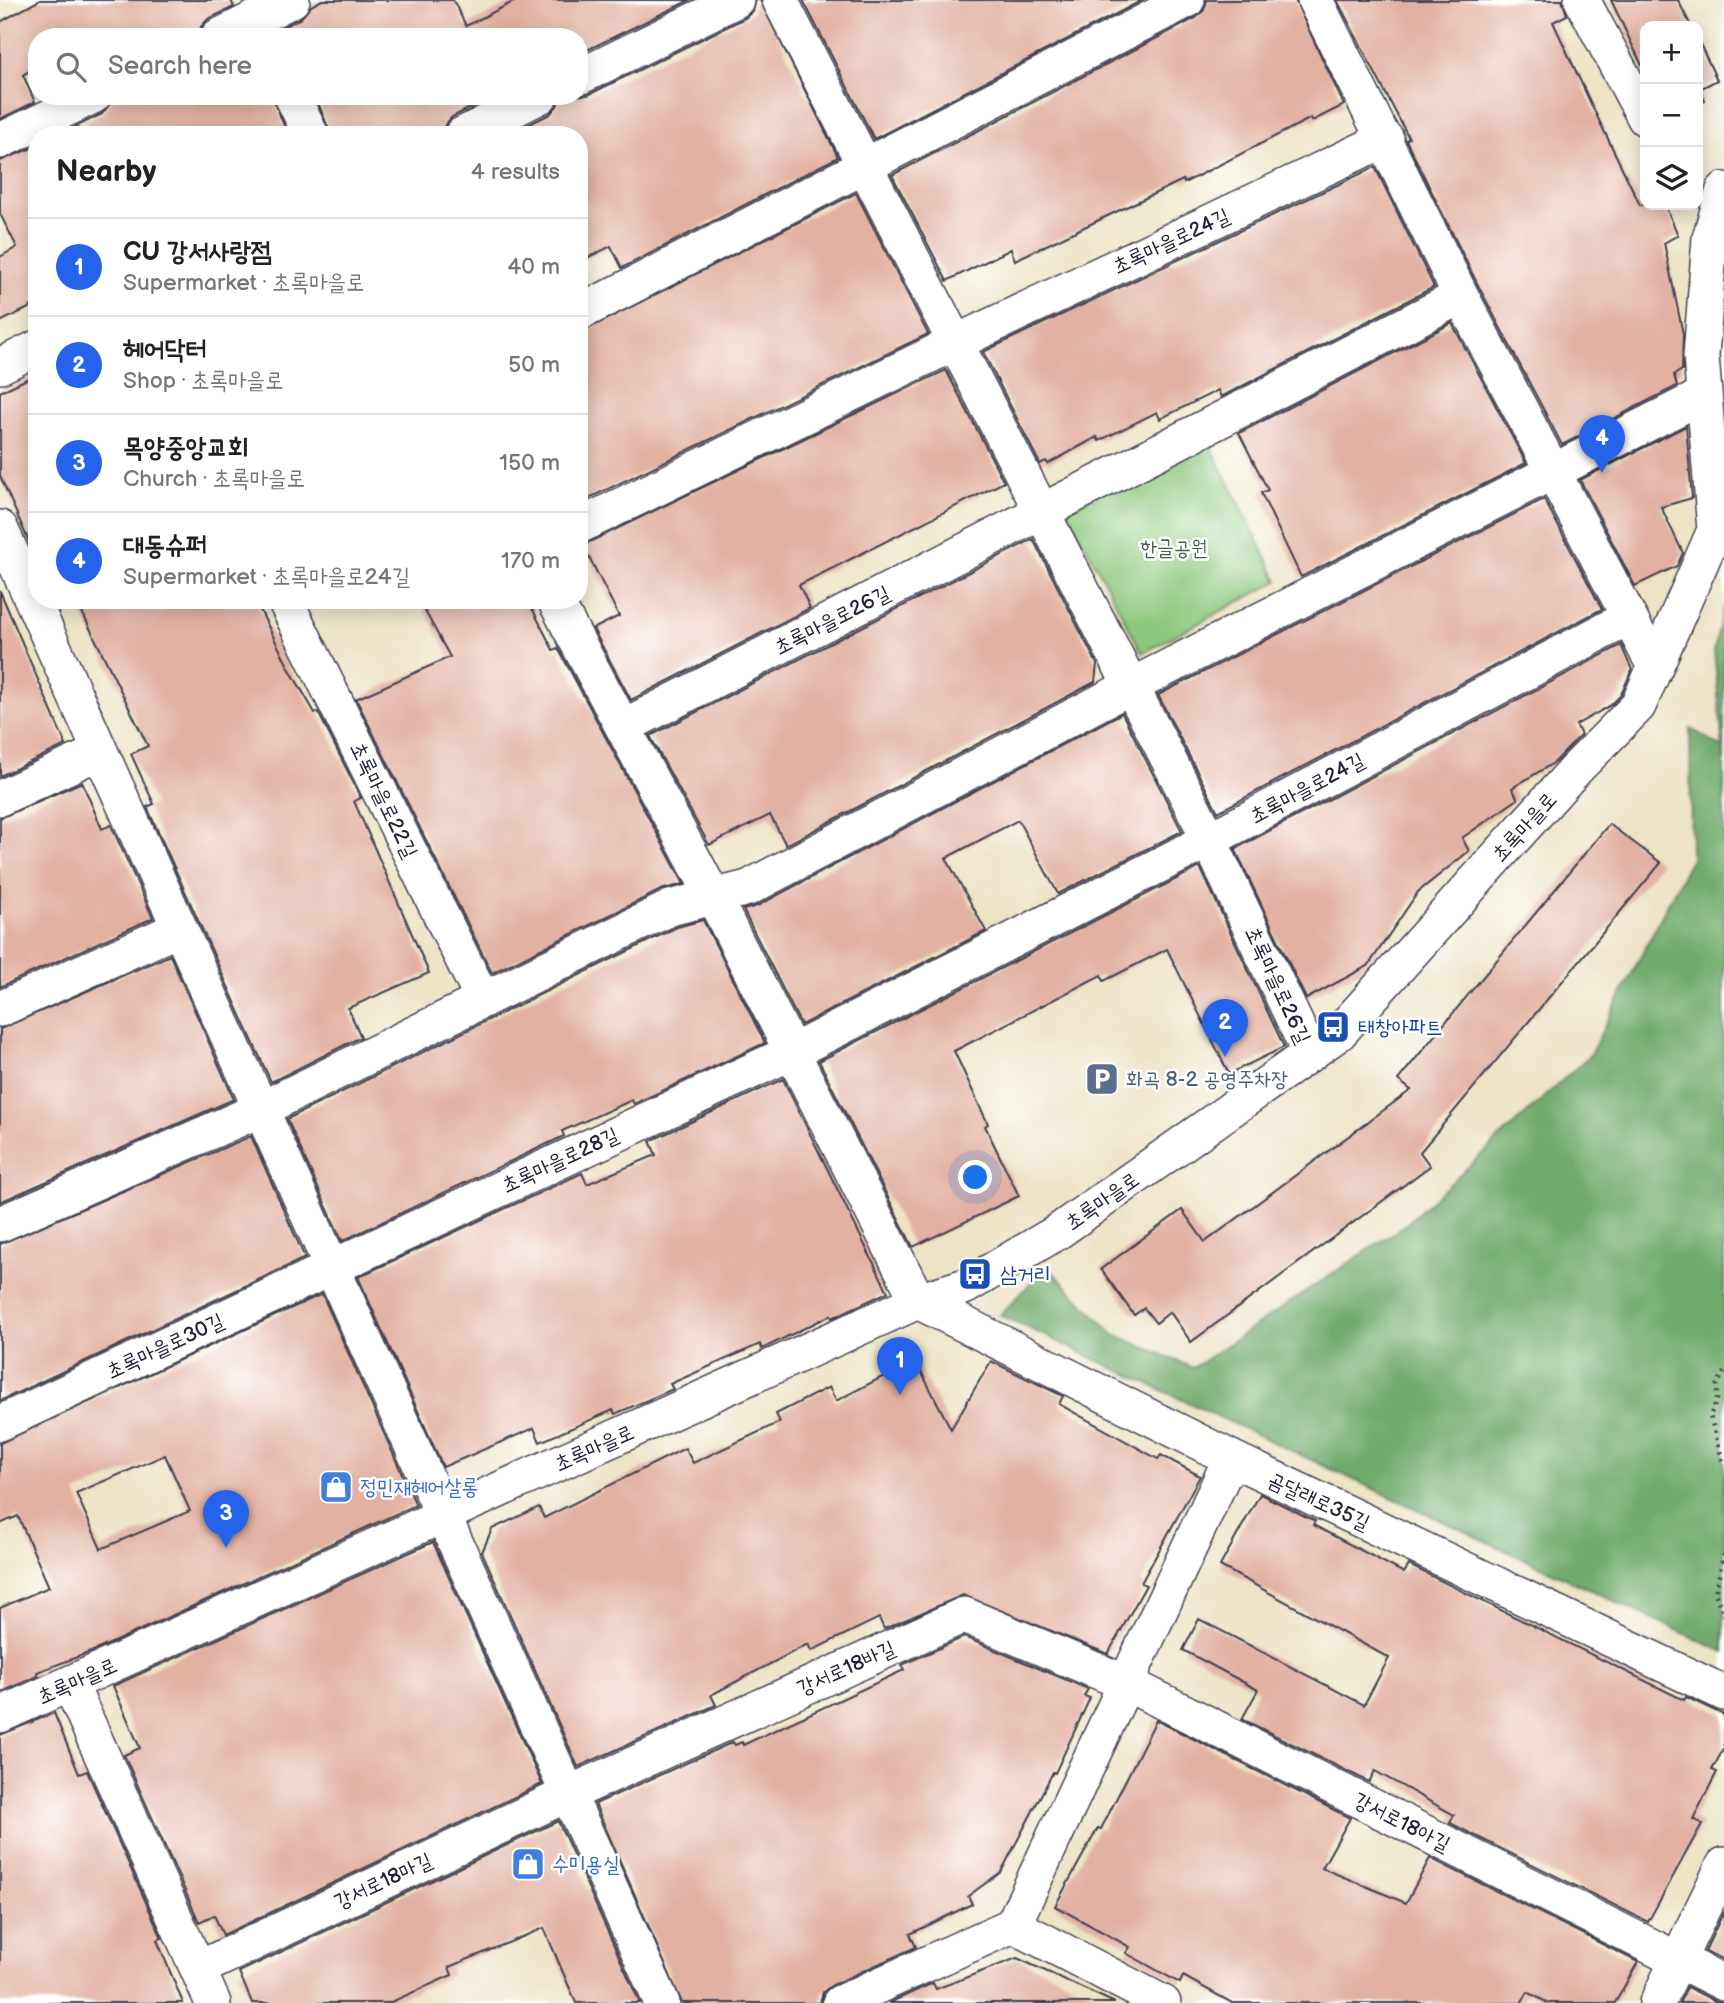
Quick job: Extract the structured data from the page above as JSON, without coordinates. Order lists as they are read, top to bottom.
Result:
{
  "streets": {
    "street": [
      "초록마을로24길",
      "초록마을로26길",
      "초록마을로22길",
      "초록마을로",
      "초록마을로28길",
      "초록마을로30길",
      "곰달래로35길",
      "강서로18바길",
      "강서로18아길",
      "강서로18마길"
    ]
  },
  "crossings": [
    ["초록마을로24길", "초록마을로26길"],
    ["초록마을로26길", "초록마을로"],
    ["초록마을로", "곰달래로35길"],
    ["초록마을로28길", "초록마을로30길"],
    ["강서로18바길", "강서로18아길"],
    ["강서로18바길", "강서로18마길"]
  ],
  "parks": ["한글공원"],
  "places": {
    "bus stop": ["태창아파트", "삼거리"],
    "parking": ["화곡 8-2 공영주차장"],
    "shop": ["정민재헤어살롱", "수미용실"]
  },
  "page": {
    "map_buttons": ["+", "−"],
    "search": "Search here",
    "heading": ["Nearby", "4 results"],
    "list": [
      {
        "mark": "1",
        "name": "CU 강서사랑점",
        "note": "Supermarket · 초록마을로",
        "value": "40 m"
      },
      {
        "mark": "2",
        "name": "헤어닥터",
        "note": "Shop · 초록마을로",
        "value": "50 m"
      },
      {
        "mark": "3",
        "name": "목양중앙교회",
        "note": "Church · 초록마을로",
        "value": "150 m"
      },
      {
        "mark": "4",
        "name": "대동슈퍼",
        "note": "Supermarket · 초록마을로24길",
        "value": "170 m"
      }
    ],
    "pins": [
      "4",
      "2",
      "1",
      "3"
    ]
  }
}
